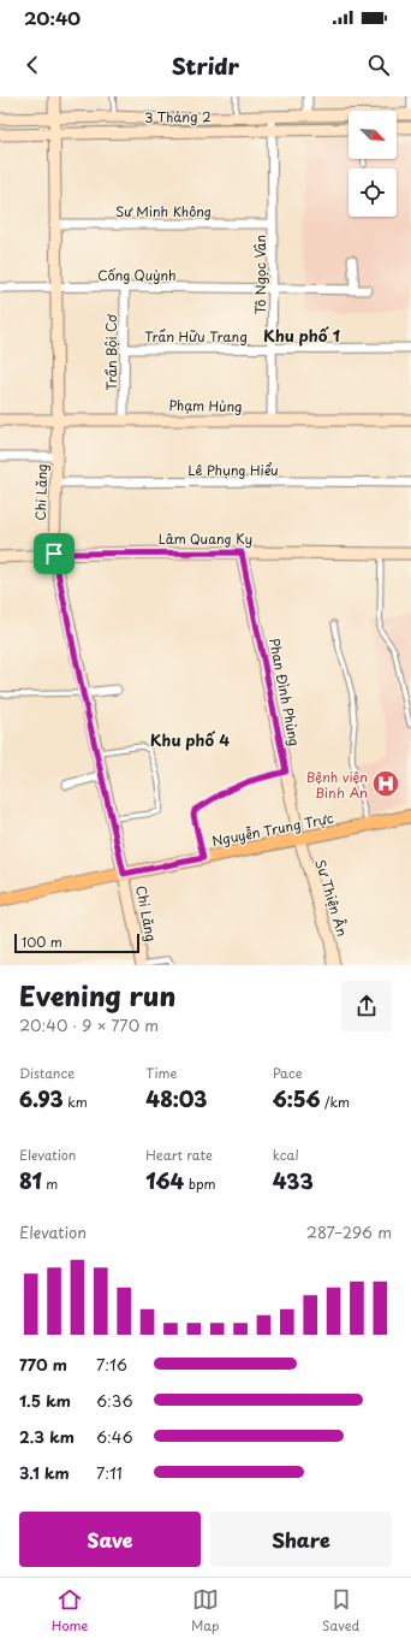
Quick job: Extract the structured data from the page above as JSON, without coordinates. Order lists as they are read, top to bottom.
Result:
{
  "streets": {
    "main road": ["Nguyễn Trung Trực"],
    "street": [
      "3 Tháng 2",
      "Sư Minh Không",
      "Cống Quỳnh",
      "Tô Ngọc Vân",
      "Trần Hữu Trang",
      "Trần Bội Cơ",
      "Phạm Hùng",
      "Lê Phụng Hiểu",
      "Chi Lăng",
      "Lâm Quang Ky",
      "Phan Đình Phùng",
      "Sư Thiện Ân"
    ]
  },
  "crossings": [
    ["3 Tháng 2", "Tô Ngọc Vân"],
    ["3 Tháng 2", "Chi Lăng"],
    ["Sư Minh Không", "Tô Ngọc Vân"],
    ["Sư Minh Không", "Chi Lăng"],
    ["Cống Quỳnh", "Tô Ngọc Vân"],
    ["Cống Quỳnh", "Trần Bội Cơ"],
    ["Cống Quỳnh", "Chi Lăng"],
    ["Tô Ngọc Vân", "Trần Hữu Trang"],
    ["Tô Ngọc Vân", "Phạm Hùng"],
    ["Trần Hữu Trang", "Trần Bội Cơ"],
    ["Trần Bội Cơ", "Phạm Hùng"],
    ["Phạm Hùng", "Chi Lăng"],
    ["Lê Phụng Hiểu", "Chi Lăng"],
    ["Chi Lăng", "Lâm Quang Ky"],
    ["Chi Lăng", "Nguyễn Trung Trực"],
    ["Lâm Quang Ky", "Phan Đình Phùng"],
    ["Phan Đình Phùng", "Nguyễn Trung Trực"],
    ["Phan Đình Phùng", "Sư Thiện Ân"],
    ["Nguyễn Trung Trực", "Sư Thiện Ân"]
  ],
  "districts": ["Khu phố 1", "Khu phố 4"],
  "places": {
    "hospital": ["Bệnh viện Bình An"]
  },
  "scale_bar": "100 m",
  "north": "bottom right",
  "page": {
    "status": "20:40",
    "header": "Stridr",
    "scale": "100 m",
    "heading": ["Evening run", "20:40 · 9 × 770 m"],
    "stats": [
      ["Distance", "6.93 km"],
      ["Time", "48:03"],
      ["Pace", "6:56 /km"],
      ["Elevation", "81 m"],
      ["Heart rate", "164 bpm"],
      ["kcal", "433"]
    ],
    "chart": ["Elevation", "287–296 m"],
    "list": [
      {
        "name": "770 m",
        "note": "7:16"
      },
      {
        "name": "1.5 km",
        "note": "6:36"
      },
      {
        "name": "2.3 km",
        "note": "6:46"
      },
      {
        "name": "3.1 km",
        "note": "7:11"
      }
    ],
    "buttons": ["Save", "Share"],
    "tabs": ["Home", "Map", "Saved"]
  }
}
